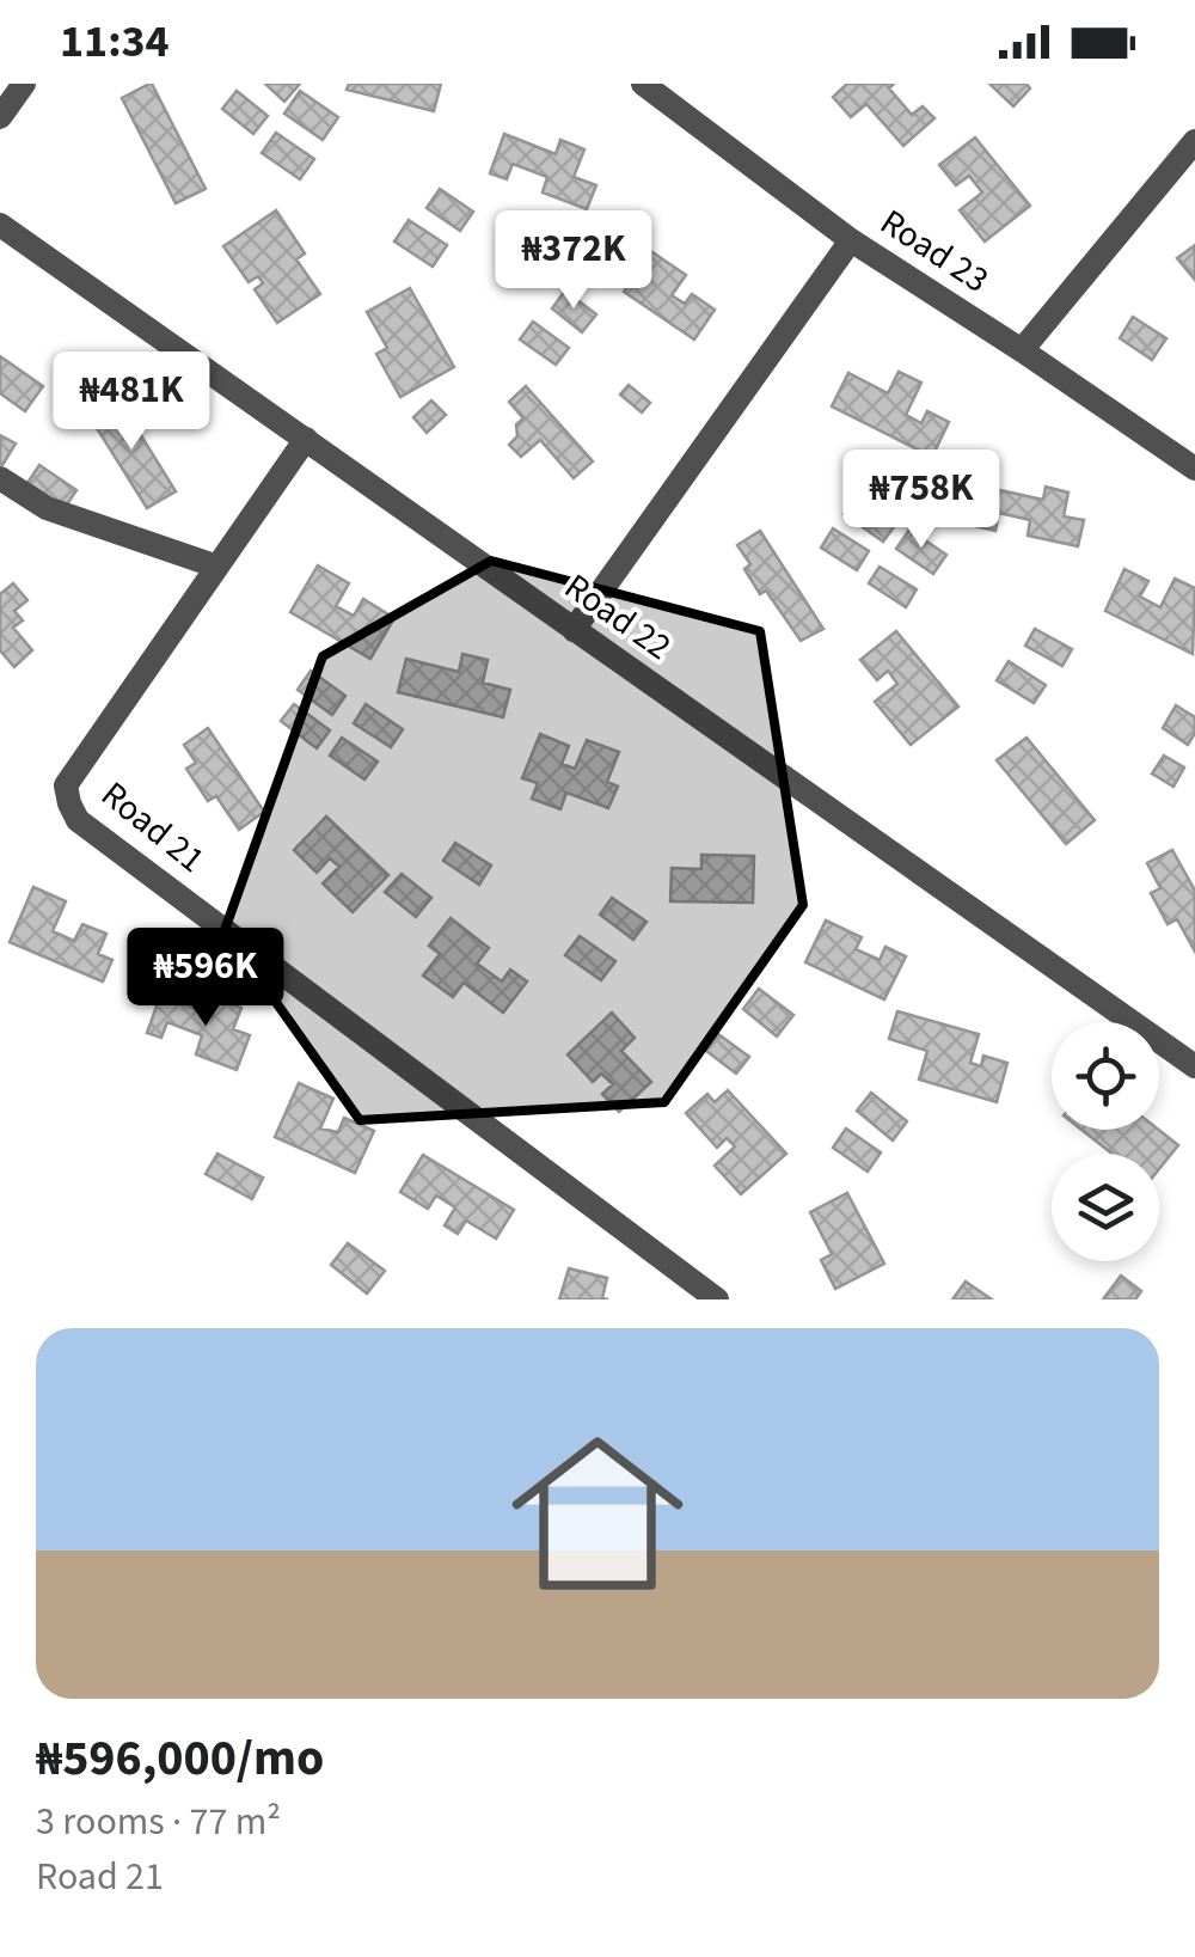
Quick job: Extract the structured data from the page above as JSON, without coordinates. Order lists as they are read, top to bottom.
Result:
{
  "streets": {
    "street": ["Road 23", "Road 22", "Road 21"]
  },
  "crossings": [
    ["Road 22", "Road 21"]
  ],
  "page": {
    "status": "11:34",
    "price": [
      "₦372K",
      "₦481K",
      "₦758K",
      "₦596K"
    ],
    "list": [
      {
        "name": "₦596,000/mo",
        "note": "3 rooms · 77 m² · Road 21"
      }
    ]
  }
}
